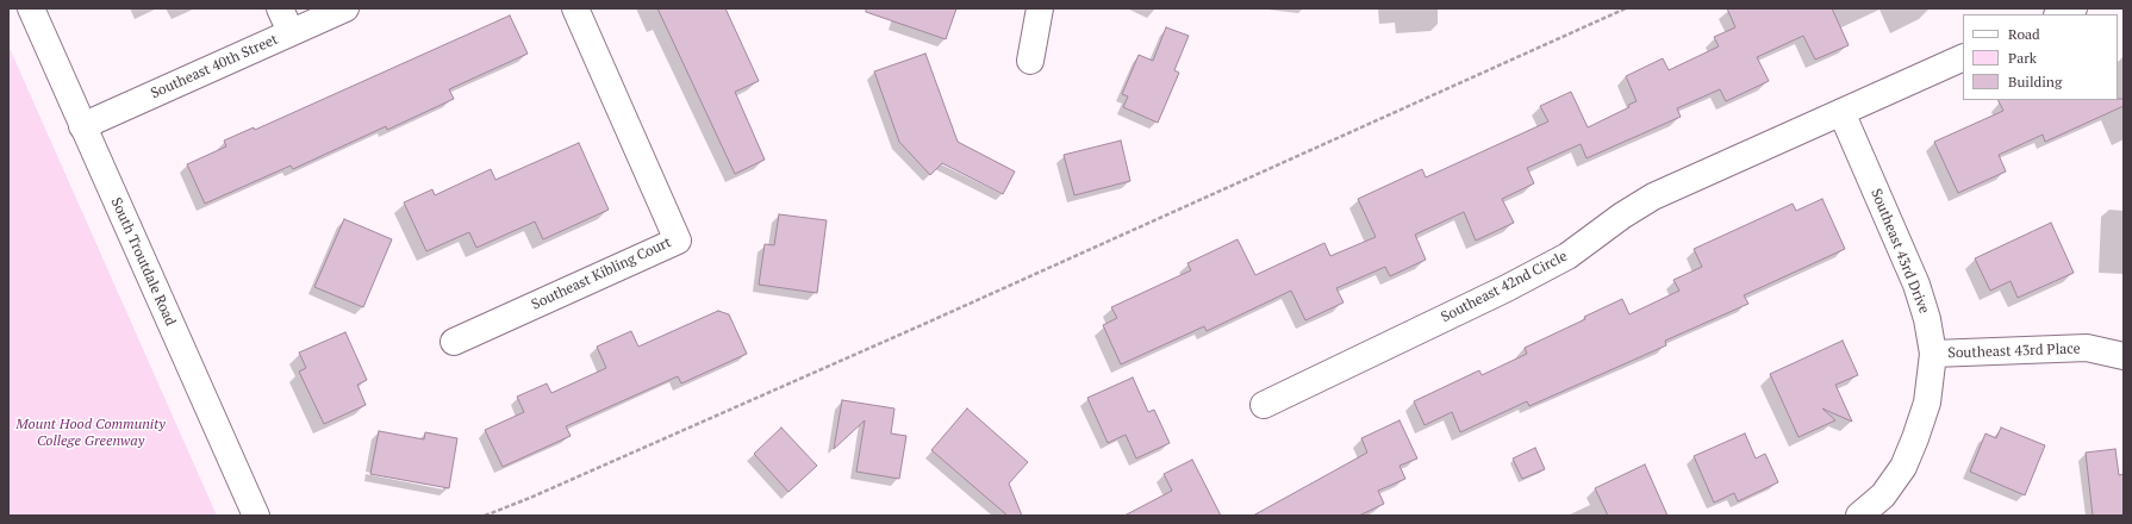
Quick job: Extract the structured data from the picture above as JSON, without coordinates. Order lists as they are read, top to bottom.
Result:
{
  "streets": {
    "street": [
      "Southeast 40th Street",
      "Southeast 43rd Drive",
      "South Troutdale Road",
      "Southeast Kibling Court",
      "Southeast 42nd Circle",
      "Southeast 43rd Place"
    ]
  },
  "crossings": [
    ["Southeast 40th Street", "South Troutdale Road"],
    ["Southeast 43rd Drive", "Southeast 42nd Circle"],
    ["Southeast 43rd Drive", "Southeast 43rd Place"]
  ],
  "parks": ["Mount Hood Community College Greenway"],
  "legend": ["Road", "Park", "Building"]
}
